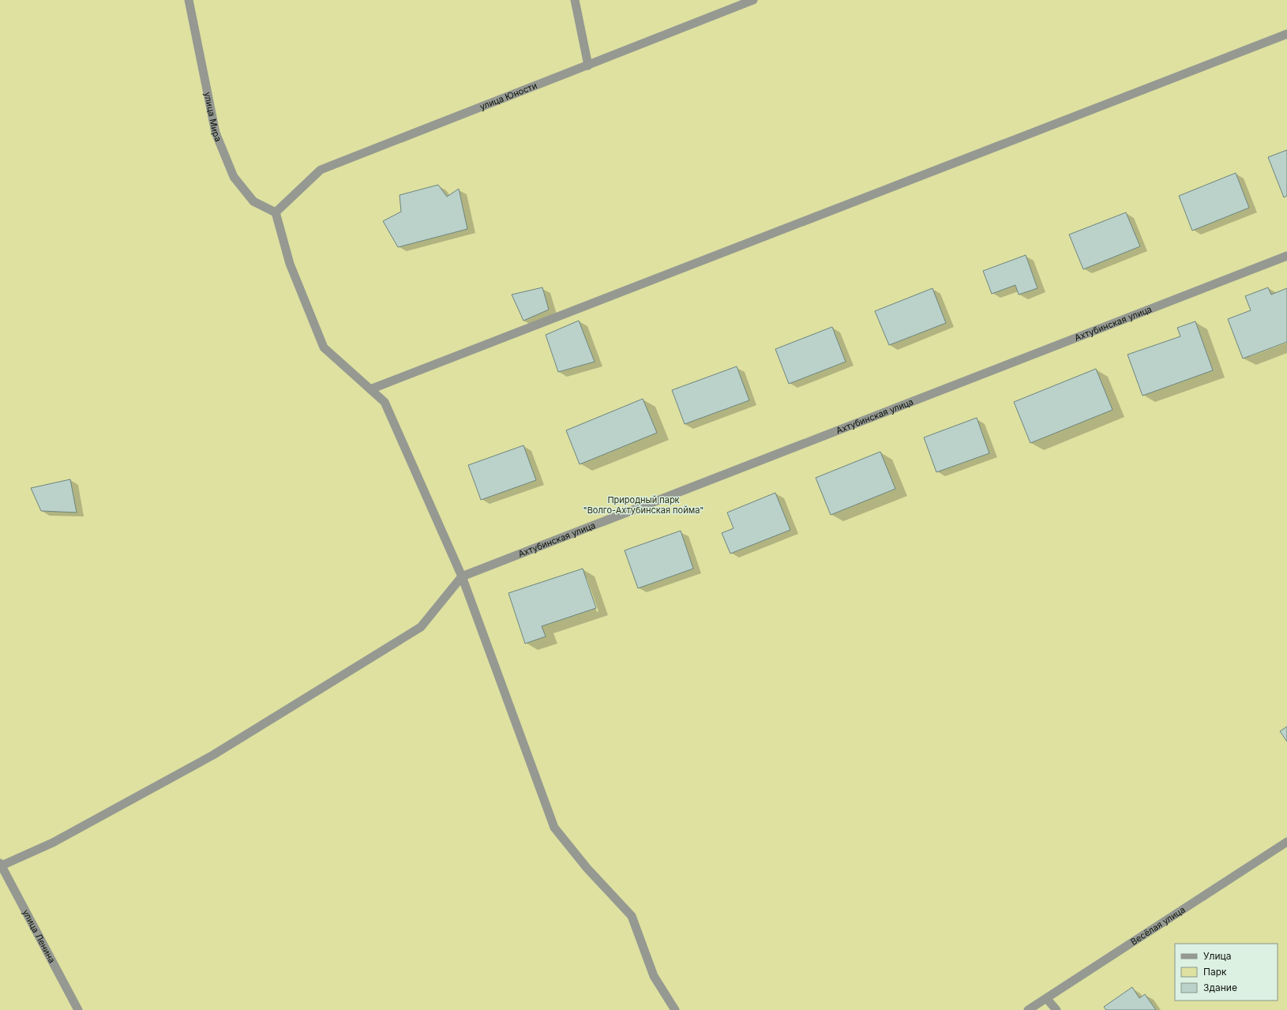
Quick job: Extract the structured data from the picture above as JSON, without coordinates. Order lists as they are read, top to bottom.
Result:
{
  "streets": {
    "street": [
      "улица Юности",
      "улица Мира",
      "Ахтубинская улица",
      "Весёлая улица",
      "улица Ленина"
    ]
  },
  "crossings": [
    ["улица Юности", "улица Мира"]
  ],
  "parks": ["Природный парк \"Волго-Ахтубинская пойма\""],
  "legend": ["Улица", "Парк", "Здание"]
}
